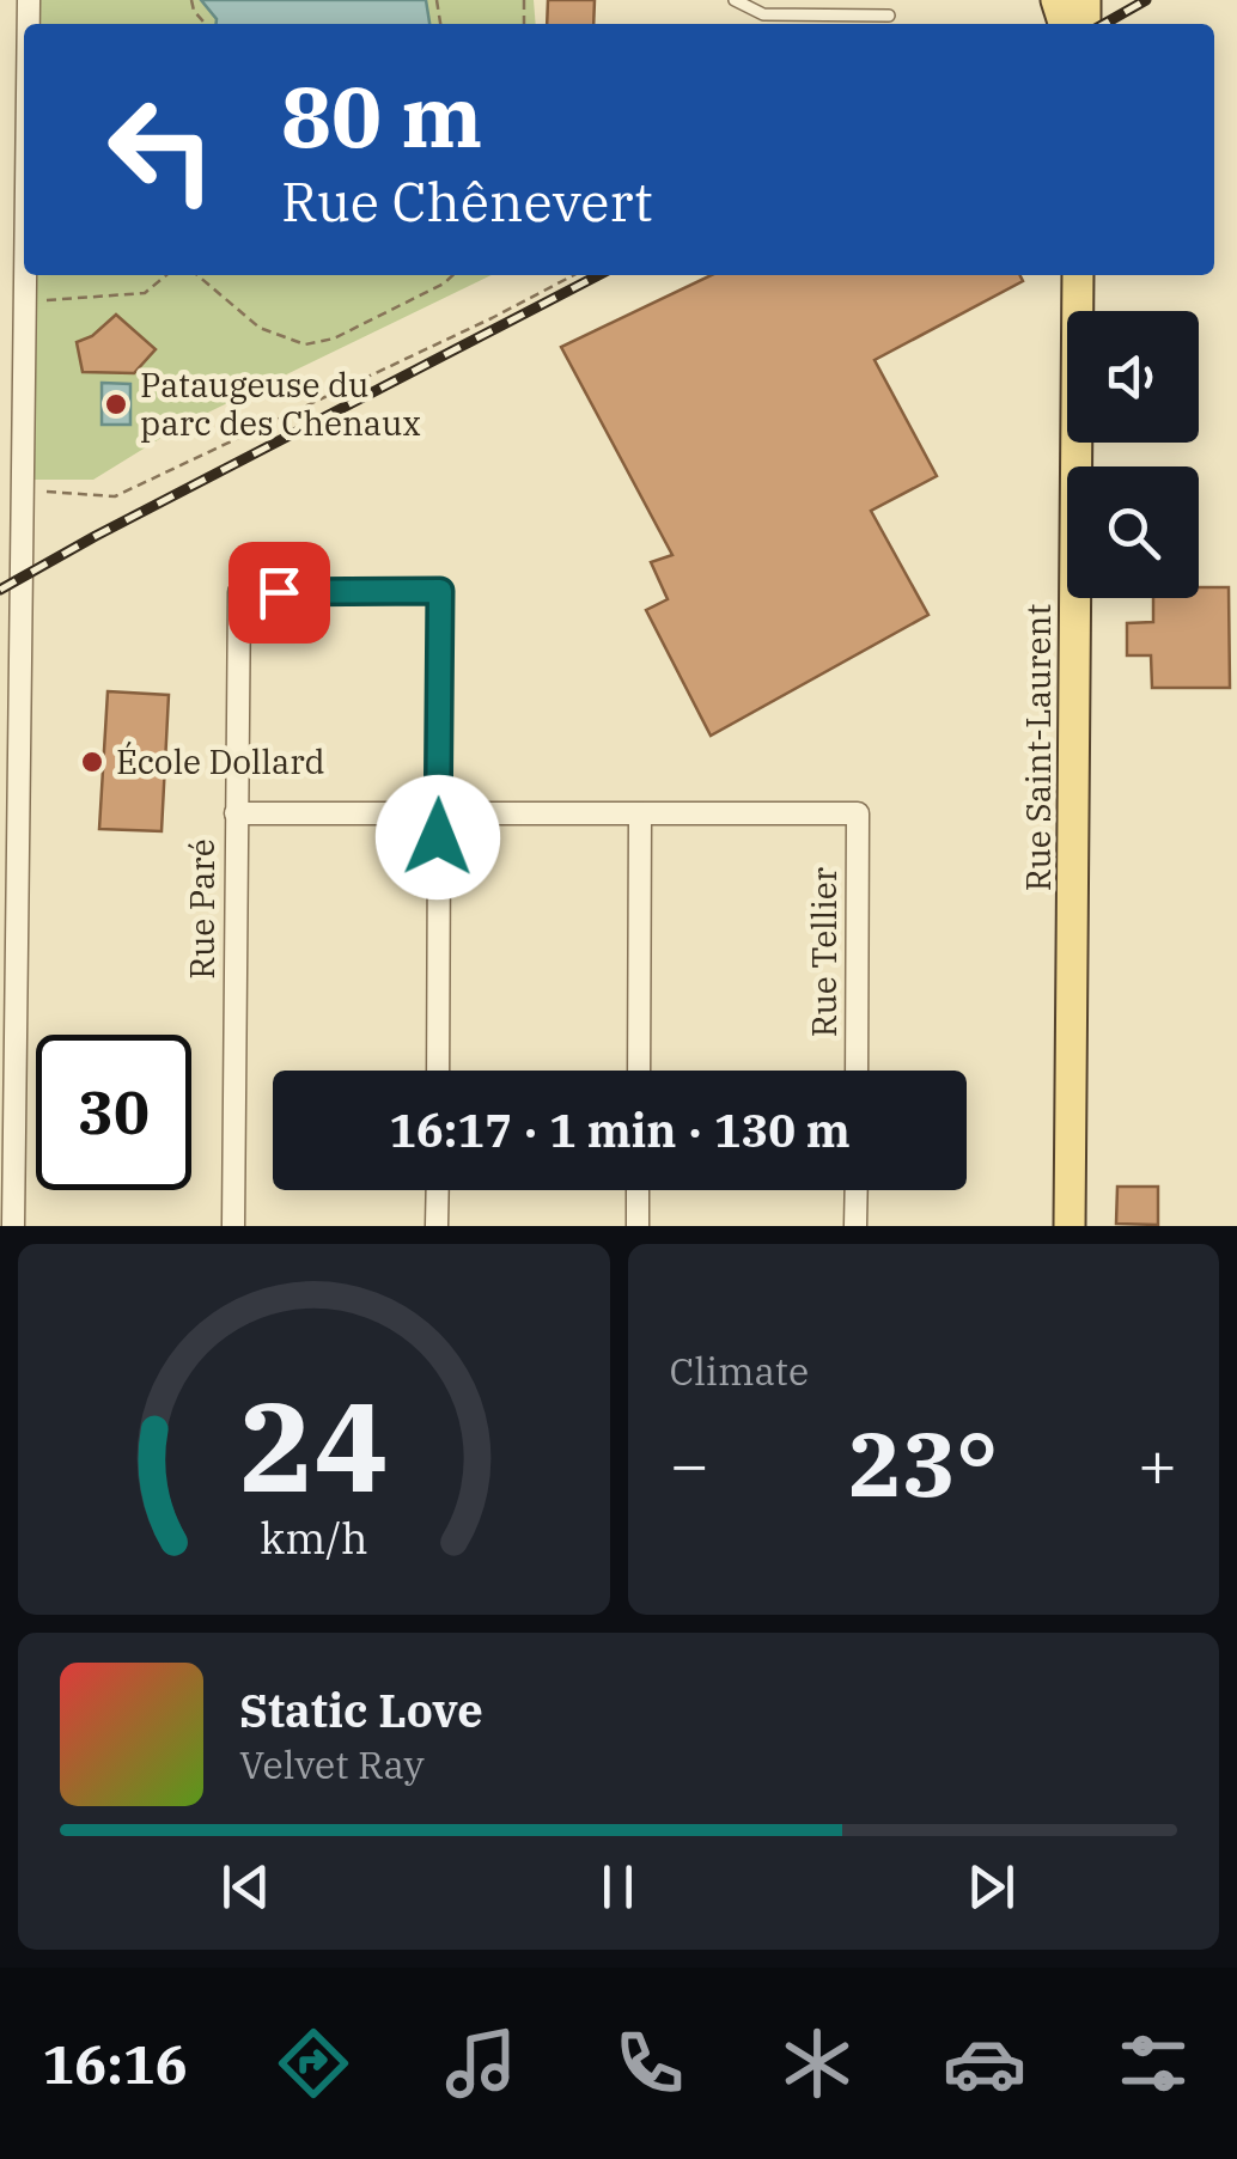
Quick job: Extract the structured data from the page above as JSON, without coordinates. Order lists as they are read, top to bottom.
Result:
{
  "streets": {
    "main road": ["Rue Saint-Laurent"],
    "street": ["Rue Paré", "Rue Tellier"]
  },
  "places": ["Pataugeuse du parc des Chenaux", "École Dollard"],
  "page": {
    "turn": ["80 m", "Rue Chênevert"],
    "limit": "30",
    "trip": "16:17 · 1 min · 130 m",
    "tile": "Climate",
    "heat": ["−", "23°", "+"],
    "song": ["Static Love", "Velvet Ray"],
    "tabs": "16:16",
    "gauge": ["24", "km/h"]
  }
}
